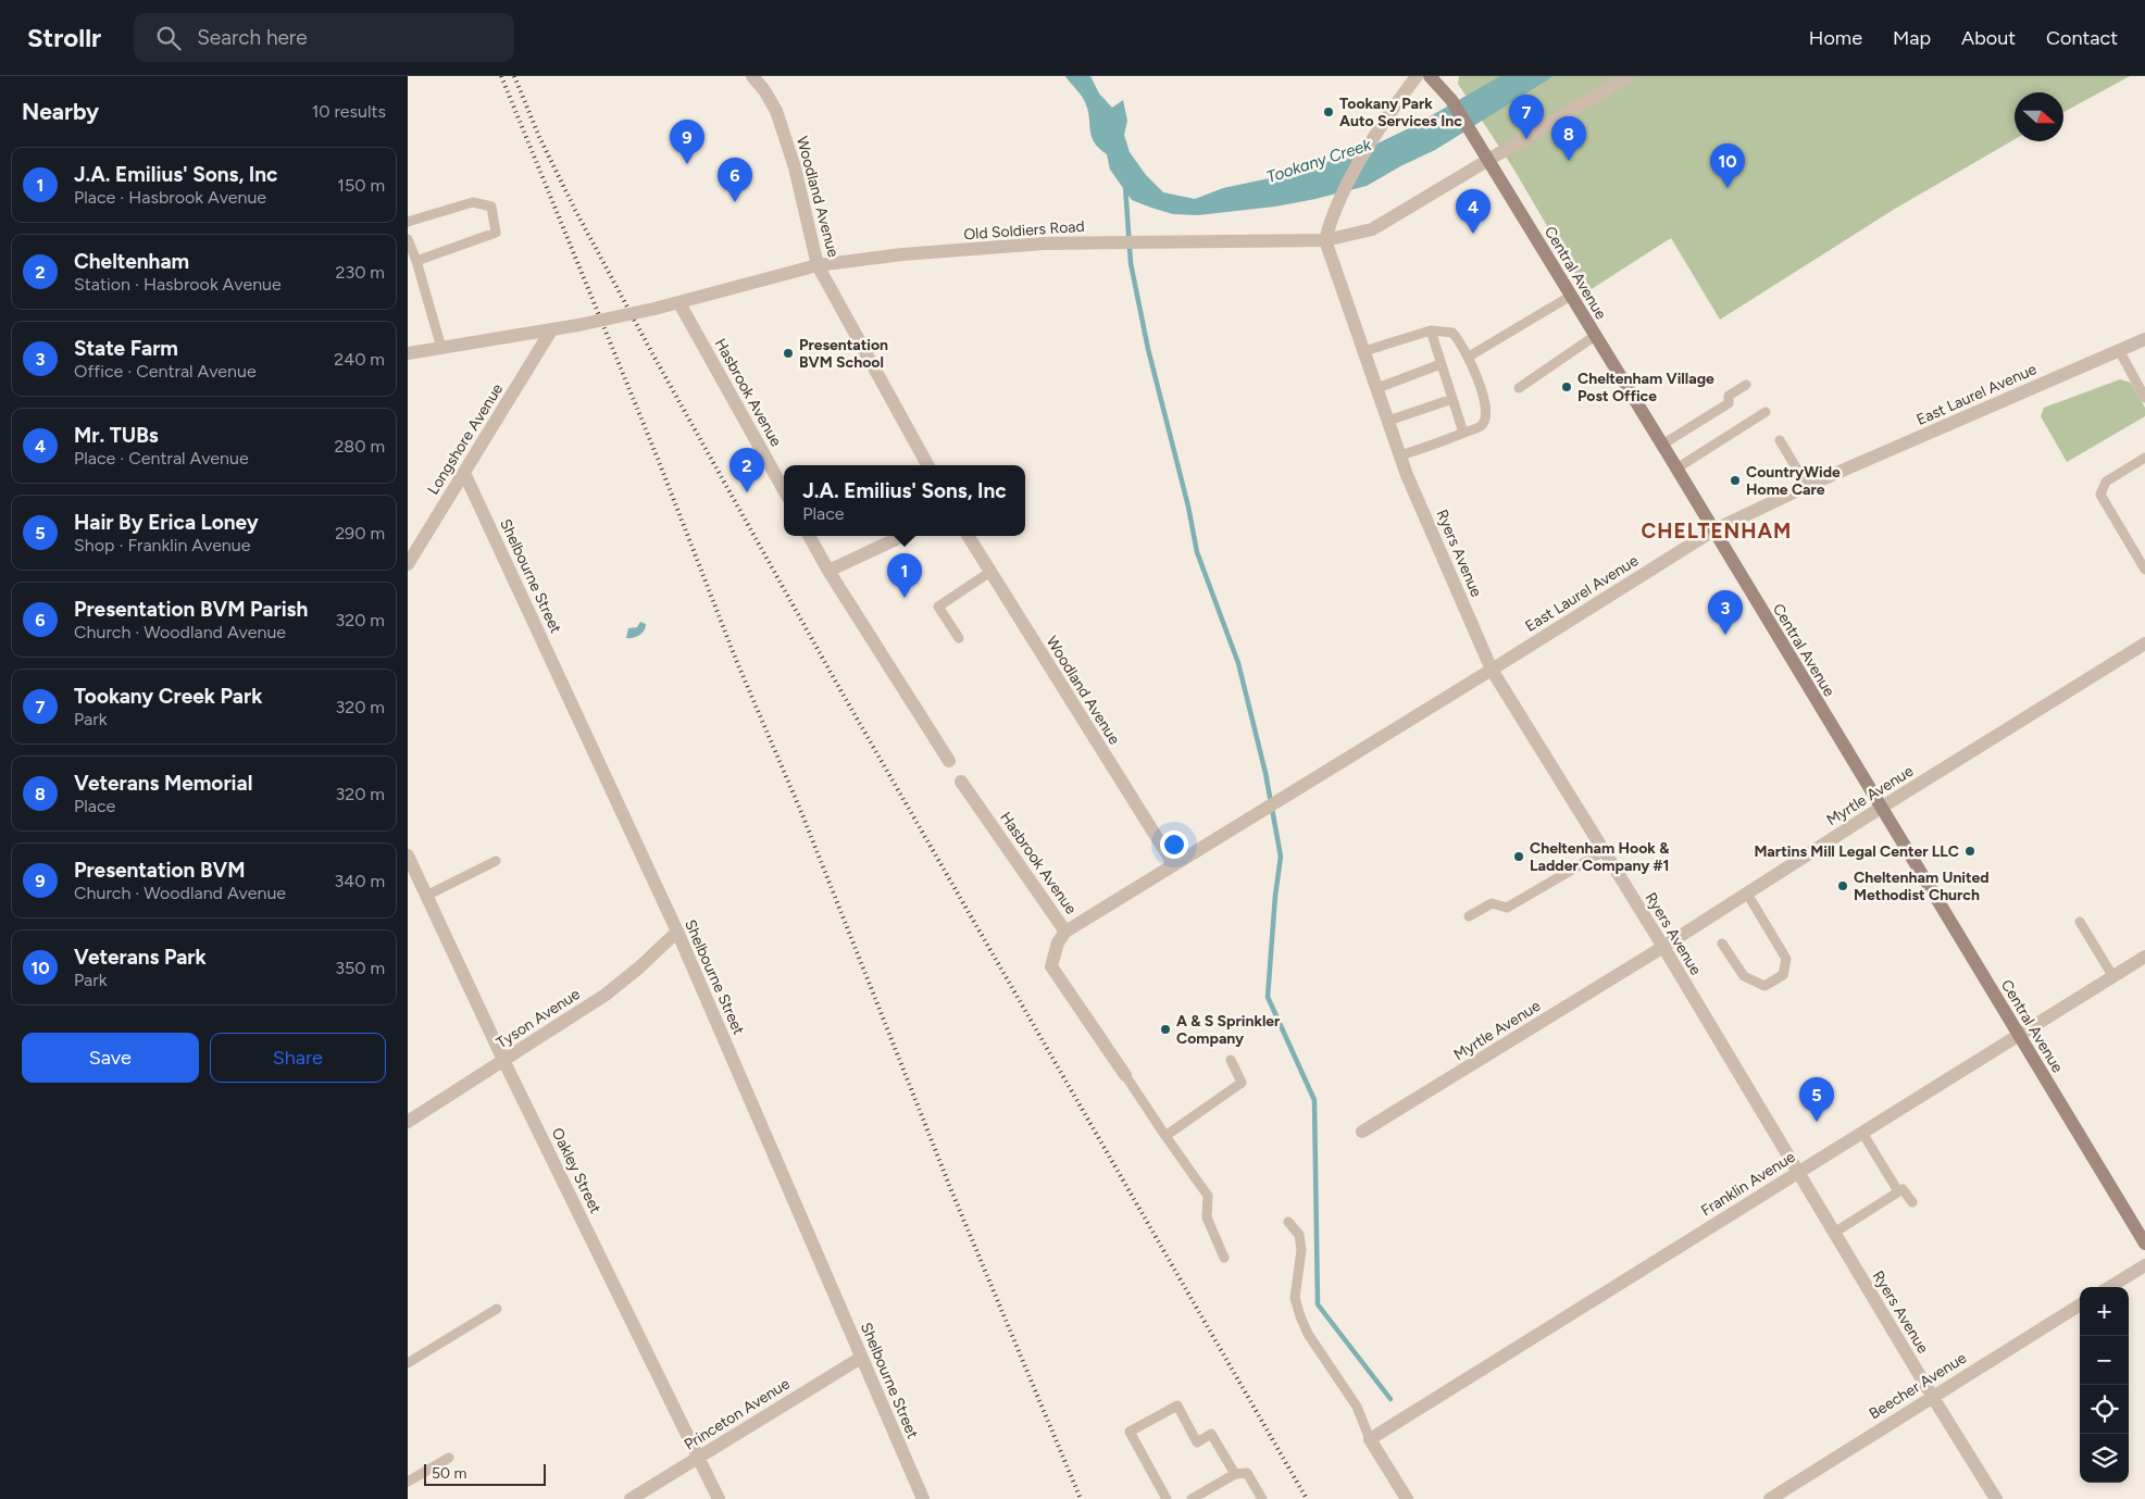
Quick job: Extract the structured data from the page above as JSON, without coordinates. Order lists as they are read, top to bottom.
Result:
{
  "streets": {
    "main road": ["Central Avenue"],
    "street": [
      "Woodland Avenue",
      "Old Soldiers Road",
      "Hasbrook Avenue",
      "East Laurel Avenue",
      "Longshore Avenue",
      "Ryers Avenue",
      "Shelbourne Street",
      "Myrtle Avenue",
      "Tyson Avenue",
      "Oakley Street",
      "Franklin Avenue",
      "Beecher Avenue",
      "Princeton Avenue"
    ]
  },
  "crossings": [
    ["Woodland Avenue", "Old Soldiers Road"],
    ["Woodland Avenue", "East Laurel Avenue"],
    ["Old Soldiers Road", "Central Avenue"],
    ["Old Soldiers Road", "Hasbrook Avenue"],
    ["Old Soldiers Road", "Longshore Avenue"],
    ["Old Soldiers Road", "Ryers Avenue"],
    ["Central Avenue", "East Laurel Avenue"],
    ["Central Avenue", "Myrtle Avenue"],
    ["Central Avenue", "Franklin Avenue"],
    ["Hasbrook Avenue", "East Laurel Avenue"],
    ["East Laurel Avenue", "Ryers Avenue"],
    ["Longshore Avenue", "Shelbourne Street"],
    ["Ryers Avenue", "Myrtle Avenue"],
    ["Ryers Avenue", "Franklin Avenue"],
    ["Ryers Avenue", "Beecher Avenue"],
    ["Shelbourne Street", "Tyson Avenue"],
    ["Shelbourne Street", "Princeton Avenue"],
    ["Tyson Avenue", "Oakley Street"],
    ["Oakley Street", "Princeton Avenue"]
  ],
  "districts": ["CHELTENHAM"],
  "water": ["Tookany Creek"],
  "places": [
    "Tookany Park Auto Services Inc",
    "Presentation BVM School",
    "Cheltenham Village Post Office",
    "CountryWide Home Care",
    "Martins Mill Legal Center LLC",
    "Cheltenham Hook & Ladder Company #1",
    "Cheltenham United Methodist Church",
    "A & S Sprinkler Company"
  ],
  "scale_bar": "50 m",
  "north": "right",
  "page": {
    "header": "Strollr",
    "search": "Search here",
    "nav": [
      "Home",
      "Map",
      "About",
      "Contact"
    ],
    "heading": ["Nearby", "10 results"],
    "pins": [
      "7",
      "8",
      "9",
      "10",
      "6",
      "4",
      "2",
      "1",
      "3",
      "5"
    ],
    "list": [
      {
        "mark": "1",
        "name": "J.A. Emilius' Sons, Inc",
        "note": "Place · Hasbrook Avenue",
        "value": "150 m"
      },
      {
        "mark": "2",
        "name": "Cheltenham",
        "note": "Station · Hasbrook Avenue",
        "value": "230 m"
      },
      {
        "mark": "3",
        "name": "State Farm",
        "note": "Office · Central Avenue",
        "value": "240 m"
      },
      {
        "mark": "4",
        "name": "Mr. TUBs",
        "note": "Place · Central Avenue",
        "value": "280 m"
      },
      {
        "mark": "5",
        "name": "Hair By Erica Loney",
        "note": "Shop · Franklin Avenue",
        "value": "290 m"
      },
      {
        "mark": "6",
        "name": "Presentation BVM Parish",
        "note": "Church · Woodland Avenue",
        "value": "320 m"
      },
      {
        "mark": "7",
        "name": "Tookany Creek Park",
        "note": "Park",
        "value": "320 m"
      },
      {
        "mark": "8",
        "name": "Veterans Memorial",
        "note": "Place",
        "value": "320 m"
      },
      {
        "mark": "9",
        "name": "Presentation BVM",
        "note": "Church · Woodland Avenue",
        "value": "340 m"
      },
      {
        "mark": "10",
        "name": "Veterans Park",
        "note": "Park",
        "value": "350 m"
      }
    ],
    "popup": ["J.A. Emilius' Sons, Inc", "Place"],
    "buttons": ["Save", "Share"],
    "map_buttons": ["+", "−"],
    "scale": "50 m"
  }
}
